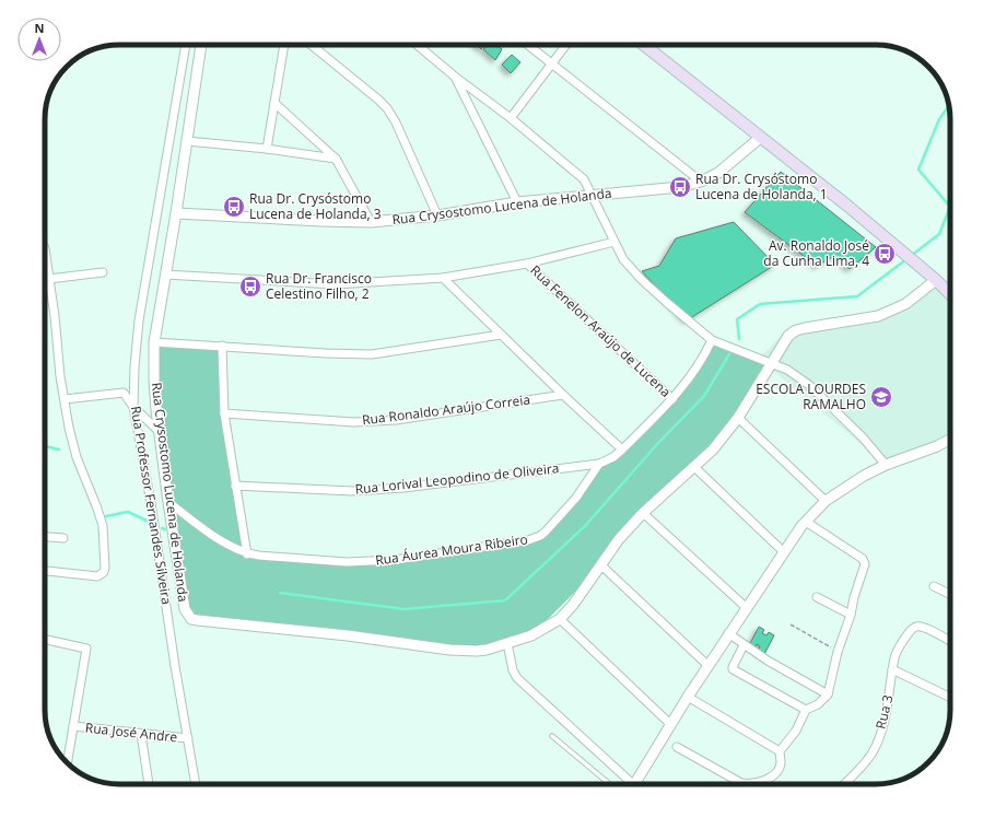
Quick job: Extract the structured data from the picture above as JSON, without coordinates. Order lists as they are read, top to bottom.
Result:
{
  "streets": {
    "street": [
      "Rua Crysostomo Lucena de Holanda",
      "Rua Fenelon Araújo de Lucena",
      "Rua Ronaldo Araújo Correia",
      "Rua Lorival Leopodino de Oliveira",
      "Rua Professor Fernandes Silveira",
      "Rua Áurea Moura Ribeiro",
      "Rua 3",
      "Rua José Andre"
    ]
  },
  "crossings": [
    ["Rua Crysostomo Lucena de Holanda", "Rua Áurea Moura Ribeiro"],
    ["Rua Fenelon Araújo de Lucena", "Rua Áurea Moura Ribeiro"],
    ["Rua Lorival Leopodino de Oliveira", "Rua Áurea Moura Ribeiro"],
    ["Rua Professor Fernandes Silveira", "Rua José Andre"]
  ],
  "places": {
    "bus stop": [
      "Rua Dr. Crysóstomo Lucena de Holanda, 1",
      "Rua Dr. Crysóstomo Lucena de Holanda, 3",
      "Av. Ronaldo José da Cunha Lima, 4",
      "Rua Dr. Francisco Celestino Filho, 2"
    ],
    "school or university": ["ESCOLA LOURDES RAMALHO"]
  },
  "north": "top"
}
